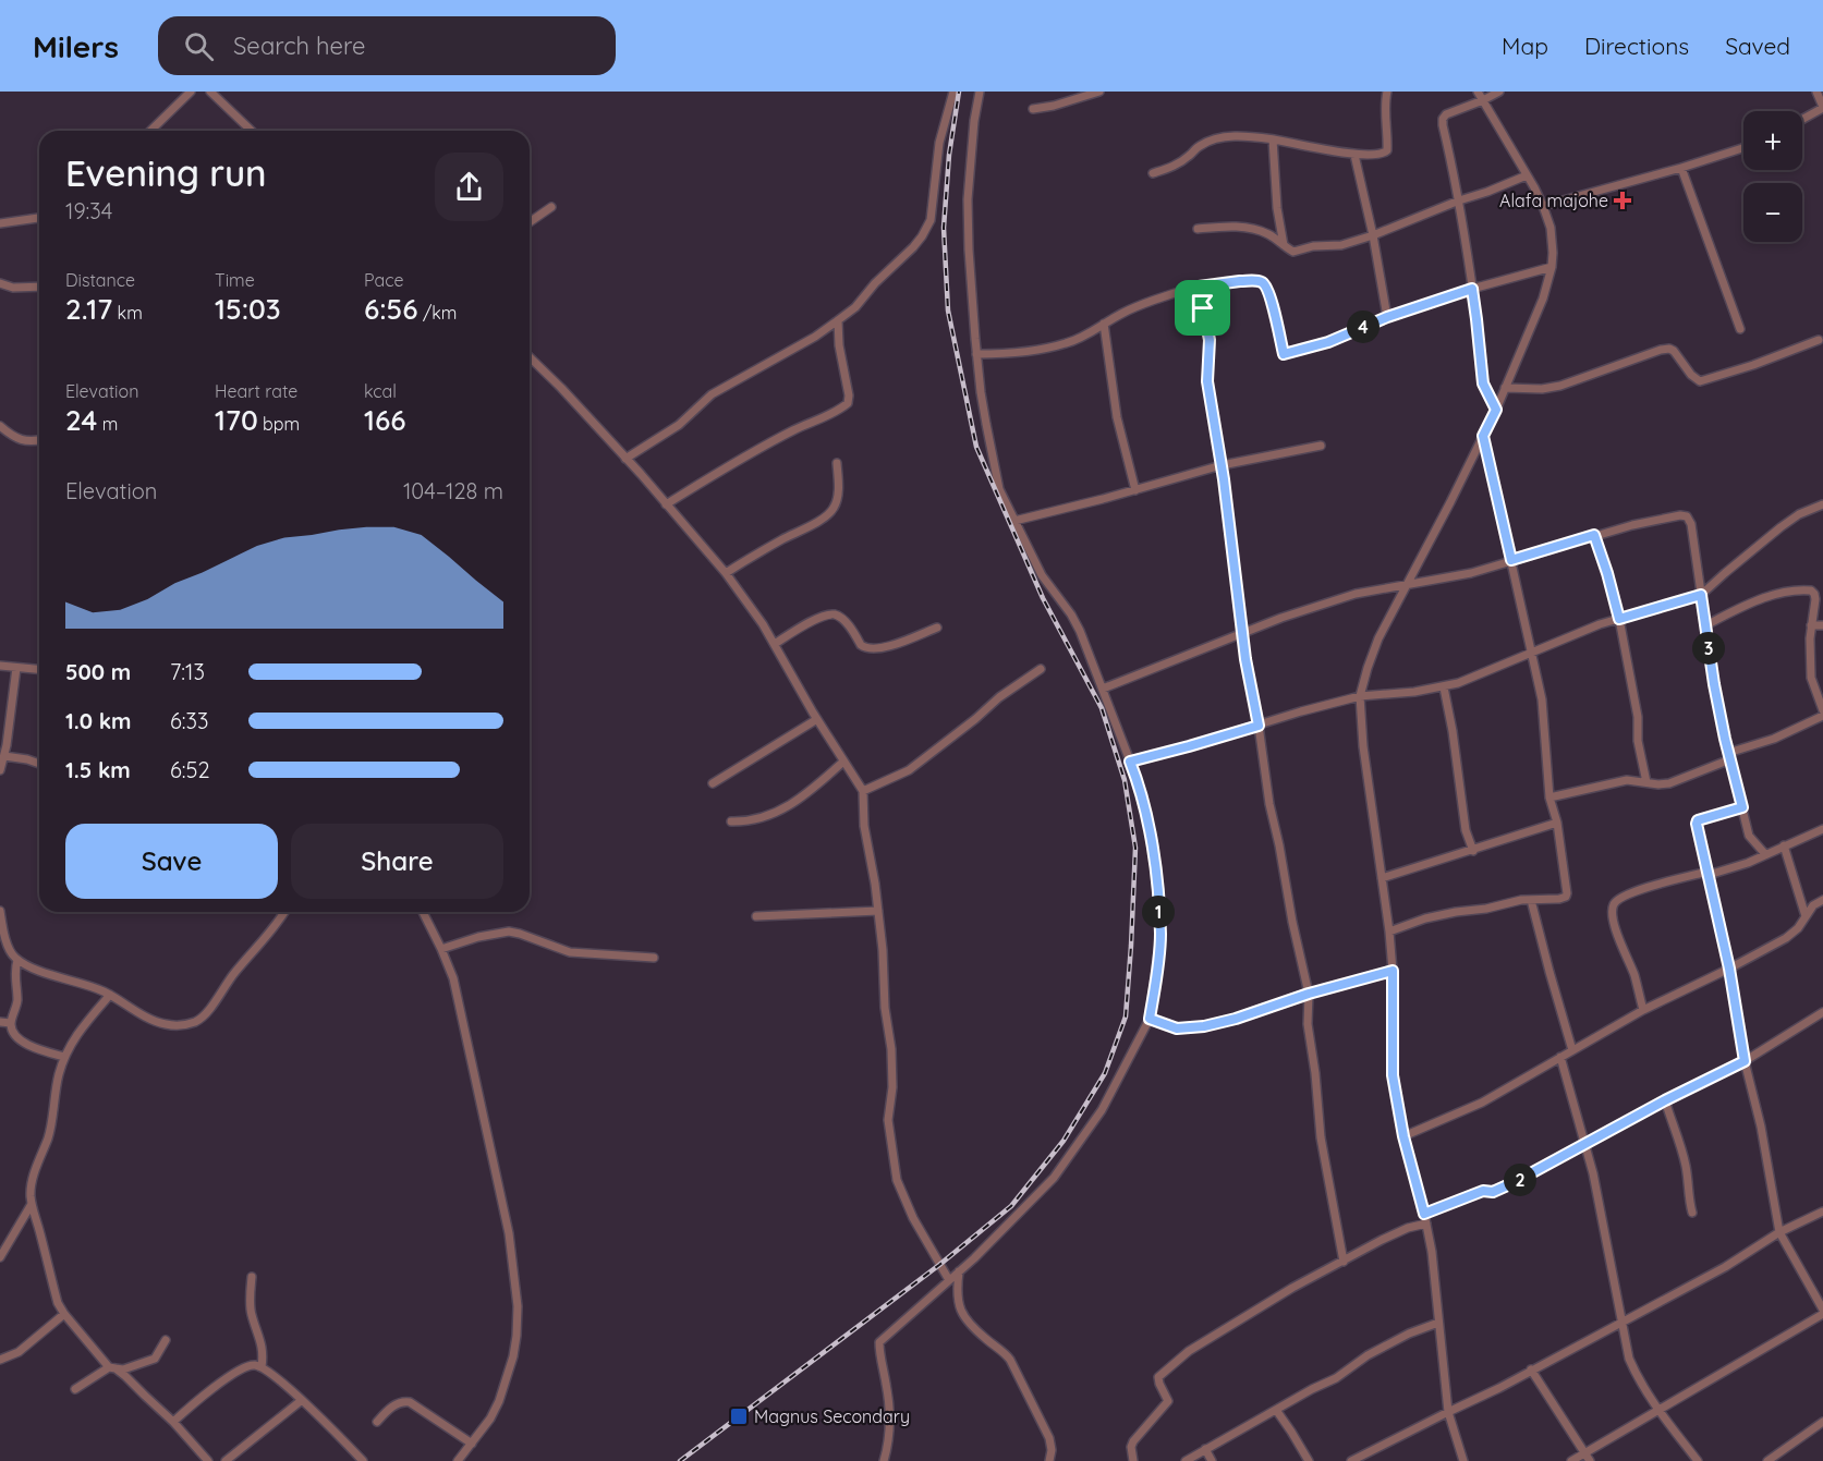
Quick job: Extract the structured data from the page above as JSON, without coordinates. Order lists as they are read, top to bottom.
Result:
{
  "places": {
    "health": ["Alafa majohe"],
    "transit": ["Magnus Secondary"]
  },
  "page": {
    "header": "Milers",
    "search": "Search here",
    "nav": ["Map", "Directions", "Saved"],
    "map_buttons": ["+", "−"],
    "heading": ["Evening run", "19:34"],
    "stats": [
      ["Distance", "2.17 km"],
      ["Time", "15:03"],
      ["Pace", "6:56 /km"],
      ["Elevation", "24 m"],
      ["Heart rate", "170 bpm"],
      ["kcal", "166"]
    ],
    "pins": [
      "4",
      "3",
      "1",
      "2"
    ],
    "chart": ["Elevation", "104–128 m"],
    "list": [
      {
        "name": "500 m",
        "note": "7:13"
      },
      {
        "name": "1.0 km",
        "note": "6:33"
      },
      {
        "name": "1.5 km",
        "note": "6:52"
      }
    ],
    "buttons": ["Save", "Share"]
  }
}
